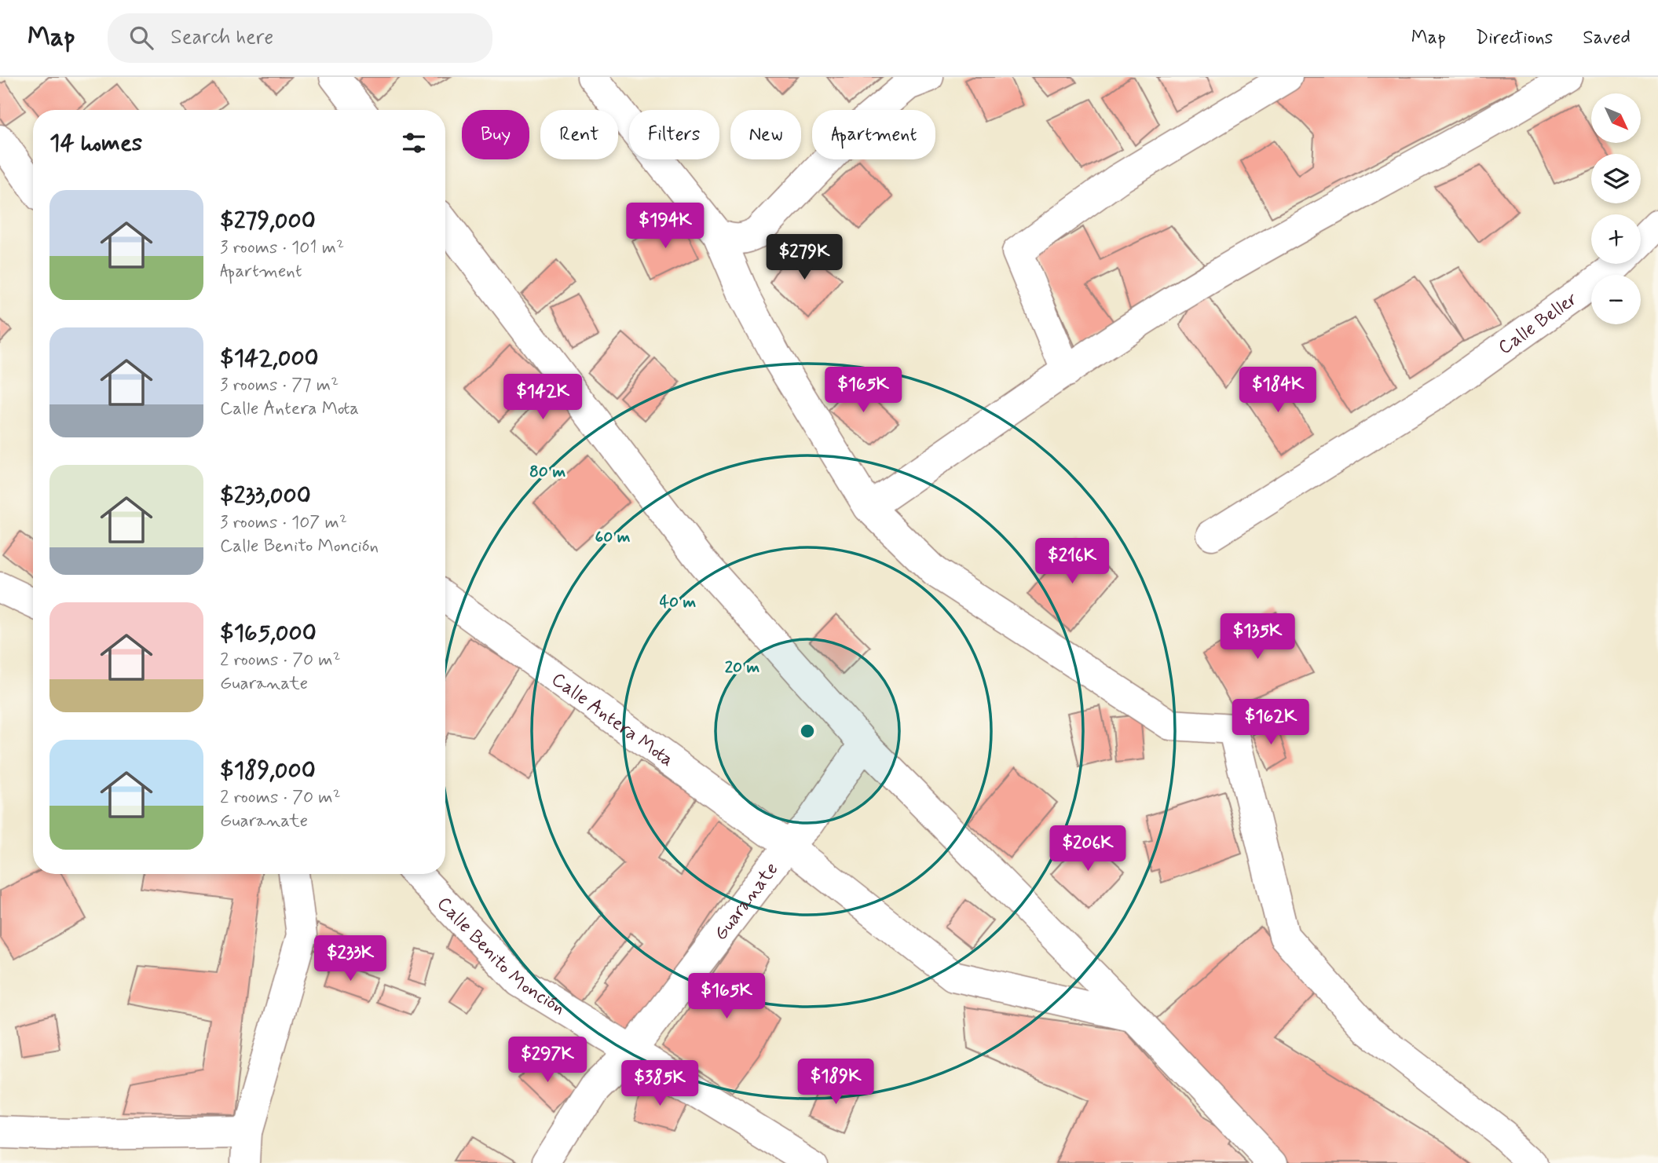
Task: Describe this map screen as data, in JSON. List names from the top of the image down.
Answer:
{
  "streets": {
    "street": [
      "Calle Beller",
      "Calle Antera Mota",
      "Guaranate",
      "Calle Benito Monción"
    ]
  },
  "crossings": [
    ["Calle Antera Mota", "Guaranate"],
    ["Guaranate", "Calle Benito Monción"]
  ],
  "north": "bottom right",
  "page": {
    "header": "Map",
    "search": "Search here",
    "nav": ["Map", "Directions", "Saved"],
    "map_buttons": ["+", "−"],
    "chip": [
      "Buy",
      "Rent",
      "Filters",
      "New",
      "Apartment"
    ],
    "heading": "14 homes",
    "list": [
      {
        "name": "$279,000",
        "note": "3 rooms · 101 m² · Apartment"
      },
      {
        "name": "$142,000",
        "note": "3 rooms · 77 m² · Calle Antera Mota"
      },
      {
        "name": "$233,000",
        "note": "3 rooms · 107 m² · Calle Benito Monción"
      },
      {
        "name": "$165,000",
        "note": "2 rooms · 70 m² · Guaranate"
      },
      {
        "name": "$189,000",
        "note": "2 rooms · 70 m² · Guaranate"
      }
    ],
    "price": [
      "$194K",
      "$279K",
      "$165K",
      "$184K",
      "$142K",
      "$216K",
      "$135K",
      "$162K",
      "$206K",
      "$233K",
      "$165K",
      "$297K",
      "$189K",
      "$385K"
    ]
  },
  "rings": [
    "80 m",
    "60 m",
    "40 m",
    "20 m"
  ]
}
